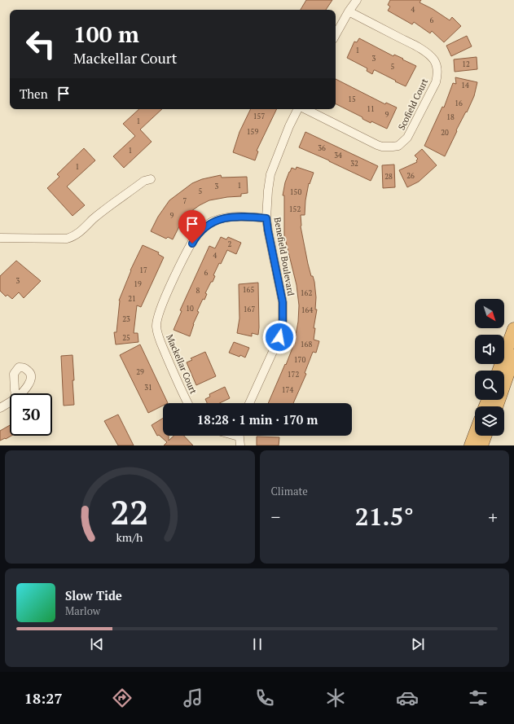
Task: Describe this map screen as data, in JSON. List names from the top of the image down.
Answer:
{
  "streets": {
    "street": ["Scofield Court", "Benefield Boulevard", "Mackellar Court"]
  },
  "crossings": [
    ["Benefield Boulevard", "Mackellar Court"]
  ],
  "house_numbers": [
    "4",
    "6",
    "1",
    "3",
    "12",
    "5",
    "14",
    "15",
    "16",
    "11",
    "9",
    "157",
    "18",
    "1",
    "159",
    "20",
    "36",
    "1",
    "34",
    "32",
    "1",
    "26",
    "28",
    "1",
    "3",
    "5",
    "150",
    "7",
    "152",
    "9",
    "2",
    "4",
    "17",
    "6",
    "3",
    "19",
    "165",
    "8",
    "162",
    "21",
    "10",
    "167",
    "164",
    "23",
    "25",
    "168",
    "170",
    "29",
    "172",
    "31",
    "174"
  ],
  "north": "bottom right",
  "page": {
    "turn": ["100 m", "Mackellar Court"],
    "then": "Then",
    "limit": "30",
    "trip": "18:28 · 1 min · 170 m",
    "tile": "Climate",
    "heat": ["−", "21.5°", "+"],
    "song": ["Slow Tide", "Marlow"],
    "tabs": "18:27",
    "gauge": ["22", "km/h"]
  }
}
